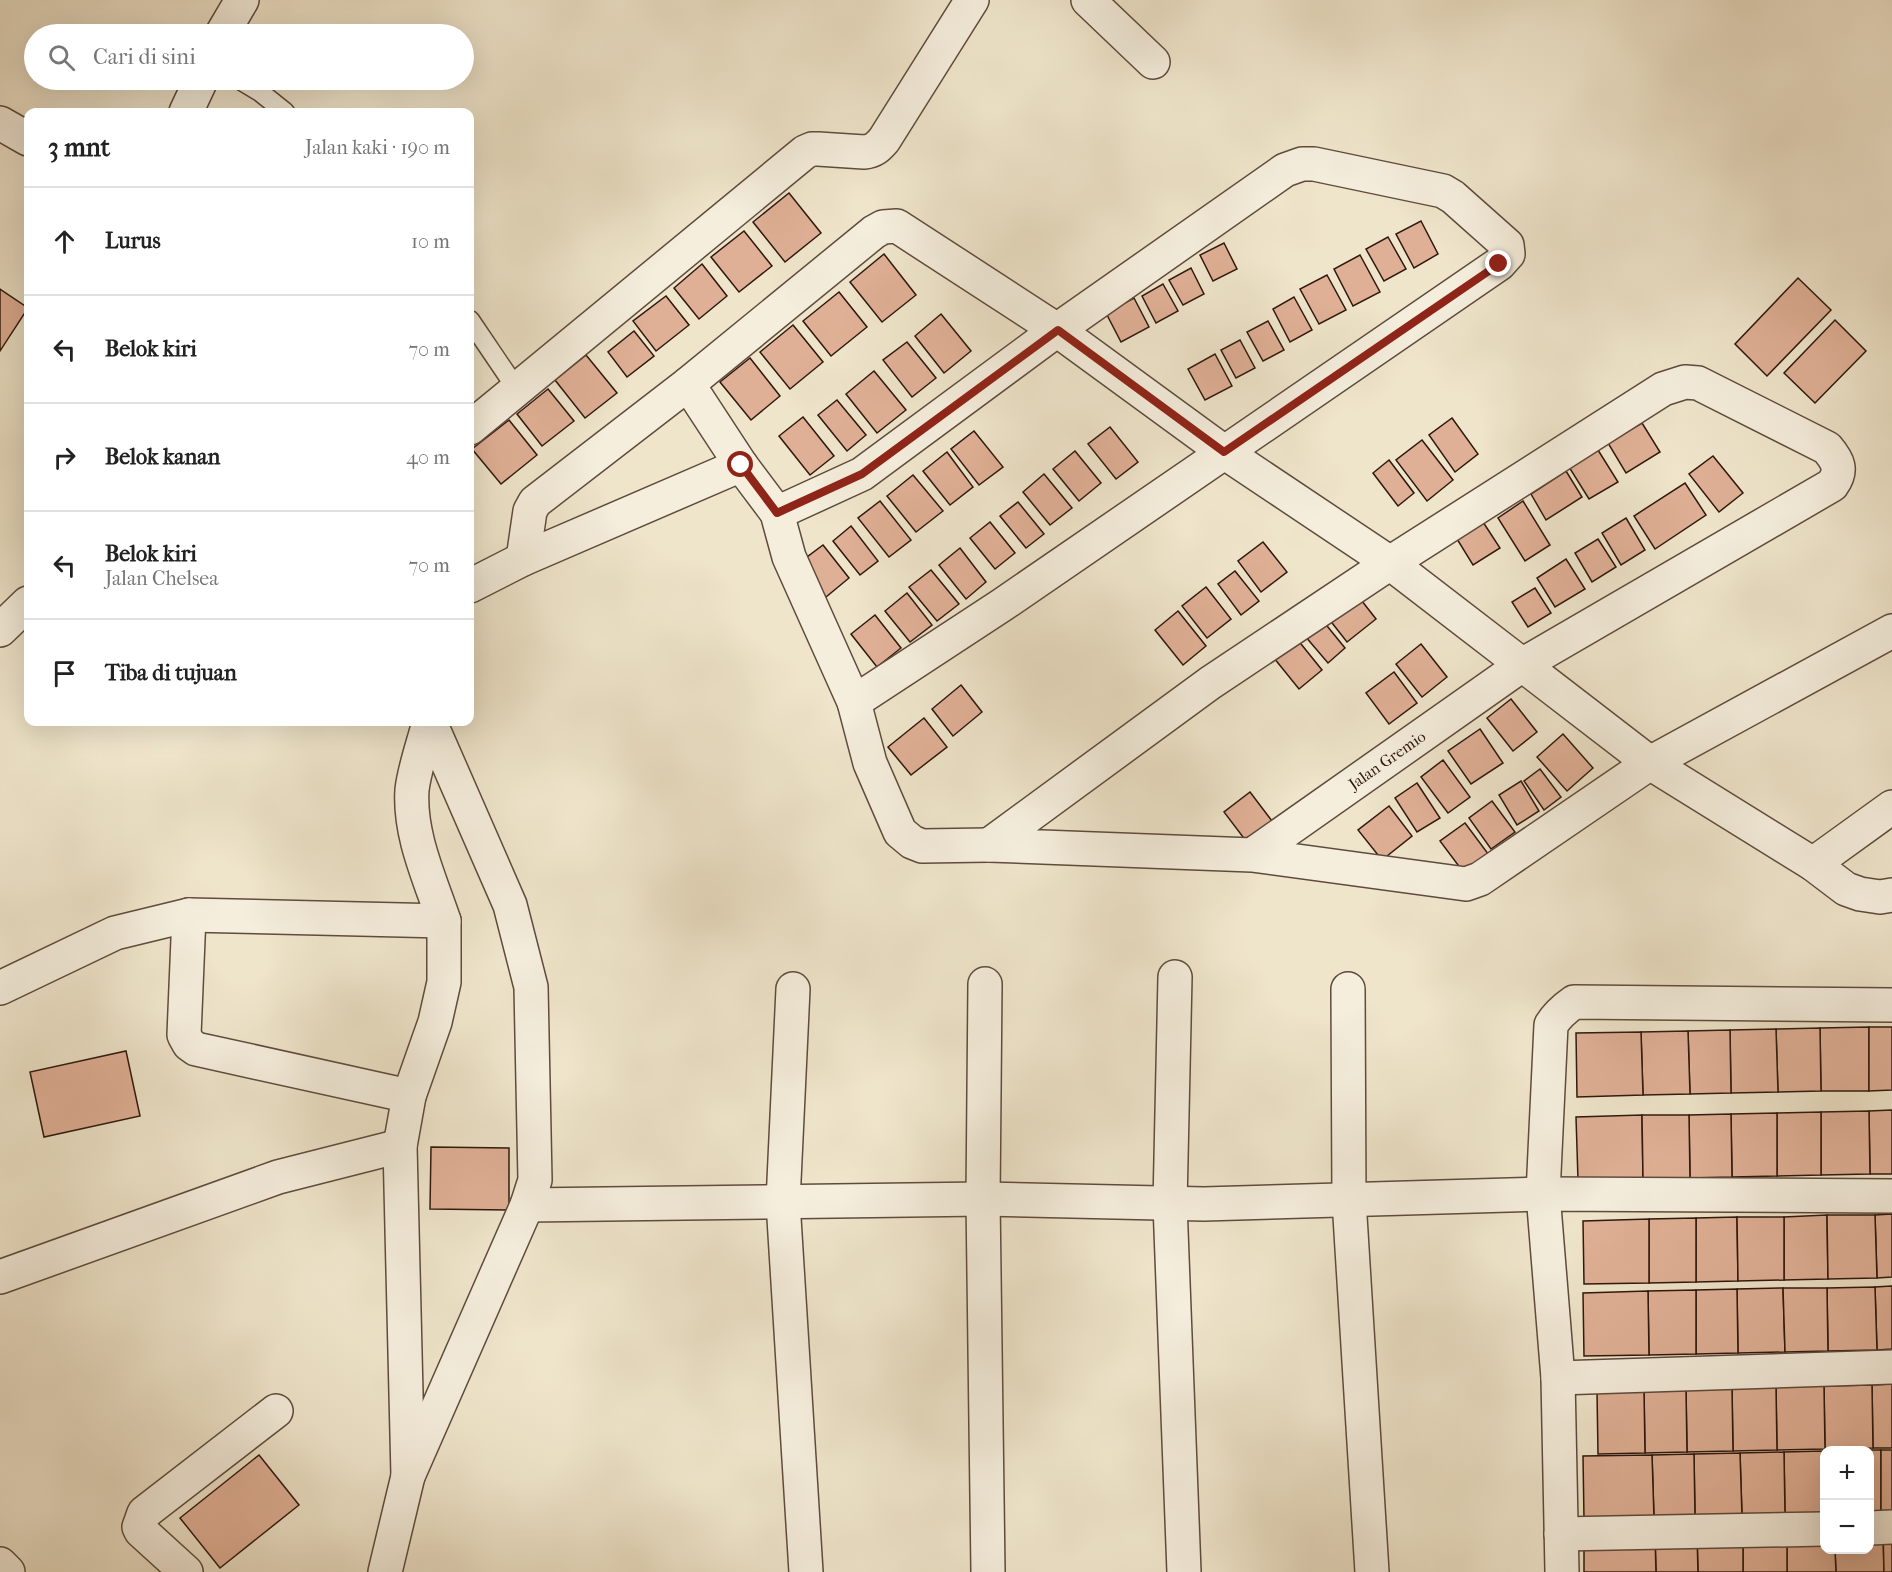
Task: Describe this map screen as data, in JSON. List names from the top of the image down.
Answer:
{
  "streets": {
    "street": ["Jalan Gremio"]
  },
  "page": {
    "search": "Cari di sini",
    "heading": ["3 mnt", "Jalan kaki · 190 m"],
    "list": [
      ["Lurus", "10 m"],
      ["Belok kiri", "70 m"],
      ["Belok kanan", "40 m"],
      ["Belok kiri", "Jalan Chelsea", "70 m"],
      "Tiba di tujuan"
    ],
    "map_buttons": ["+", "−"]
  }
}
